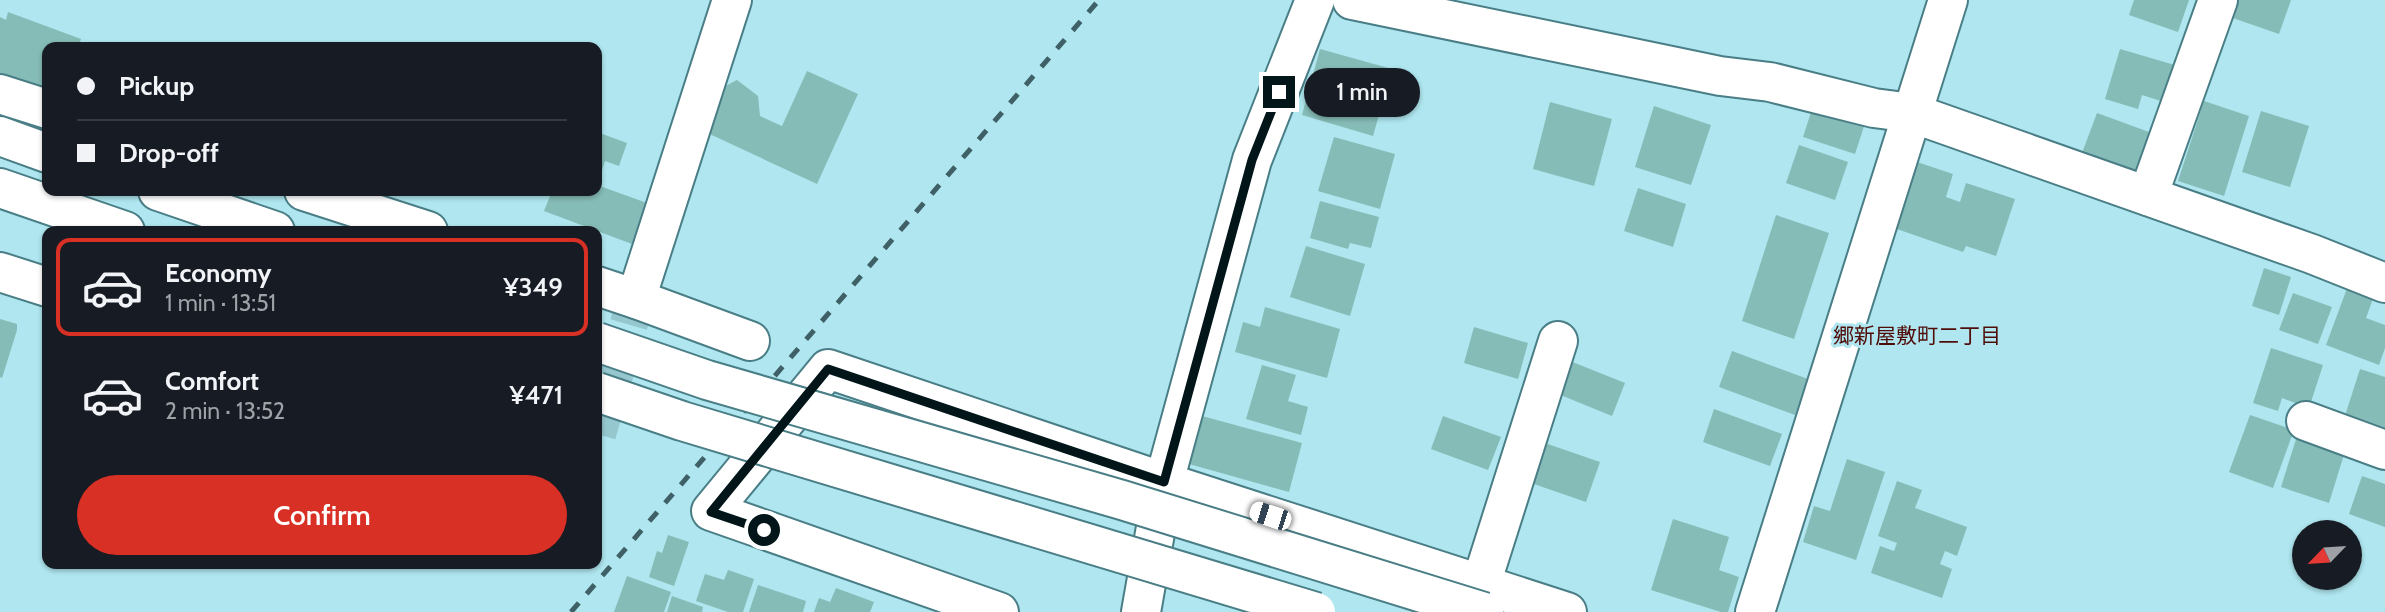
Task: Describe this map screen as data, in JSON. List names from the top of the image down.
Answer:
{
  "districts": ["郷新屋敷町二丁目"],
  "north": "bottom left",
  "page": {
    "banner": ["Pickup", "Drop-off"],
    "bubble": "1 min",
    "list": [
      {
        "name": "Economy",
        "note": "1 min · 13:51",
        "value": "¥349"
      },
      {
        "name": "Comfort",
        "note": "2 min · 13:52",
        "value": "¥471"
      }
    ],
    "buttons": "Confirm"
  }
}
